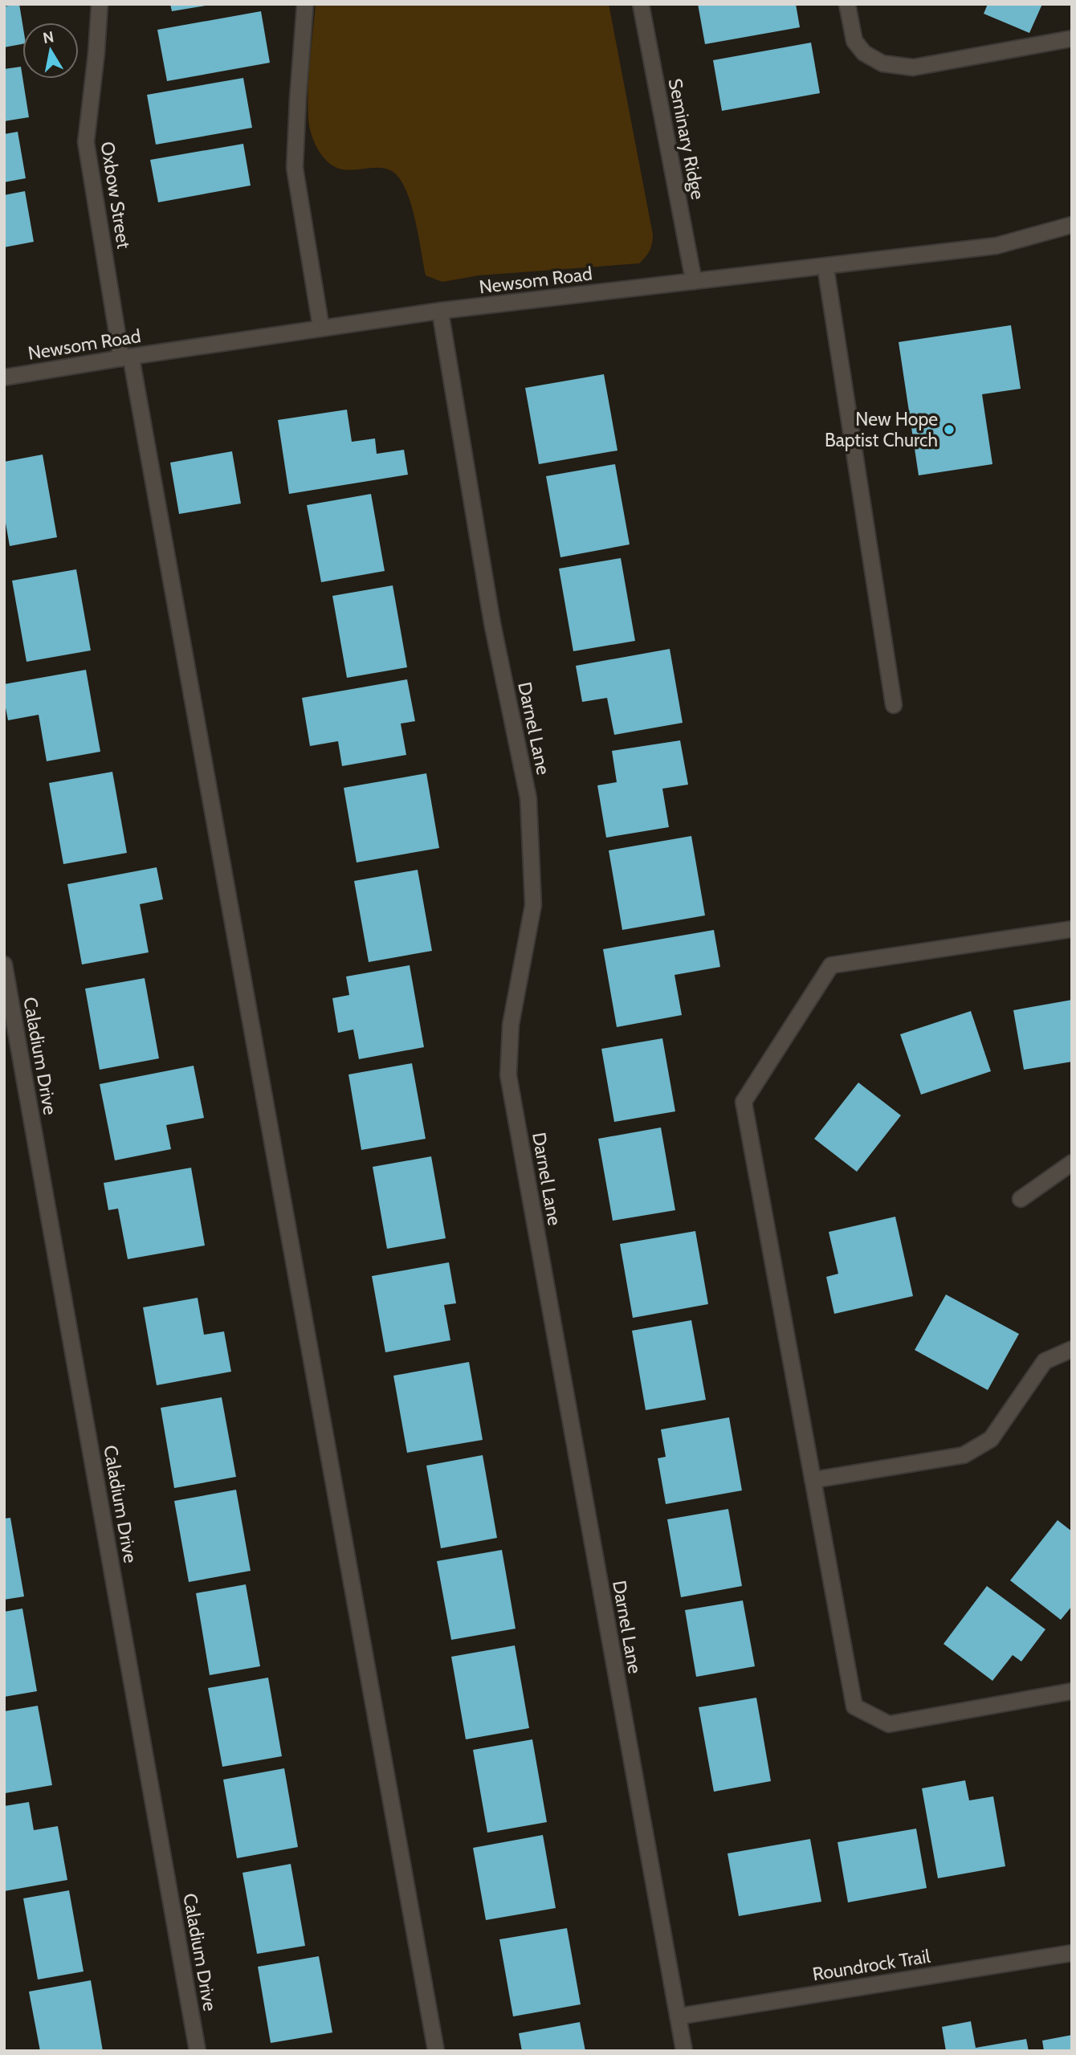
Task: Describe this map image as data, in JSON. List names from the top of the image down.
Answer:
{
  "streets": {
    "street": [
      "Seminary Ridge",
      "Oxbow Street",
      "Newsom Road",
      "Darnel Lane",
      "Caladium Drive",
      "Roundrock Trail"
    ]
  },
  "crossings": [
    ["Seminary Ridge", "Newsom Road"],
    ["Oxbow Street", "Newsom Road"],
    ["Newsom Road", "Darnel Lane"],
    ["Darnel Lane", "Roundrock Trail"]
  ],
  "places": ["New Hope Baptist Church"],
  "north": "top"
}
